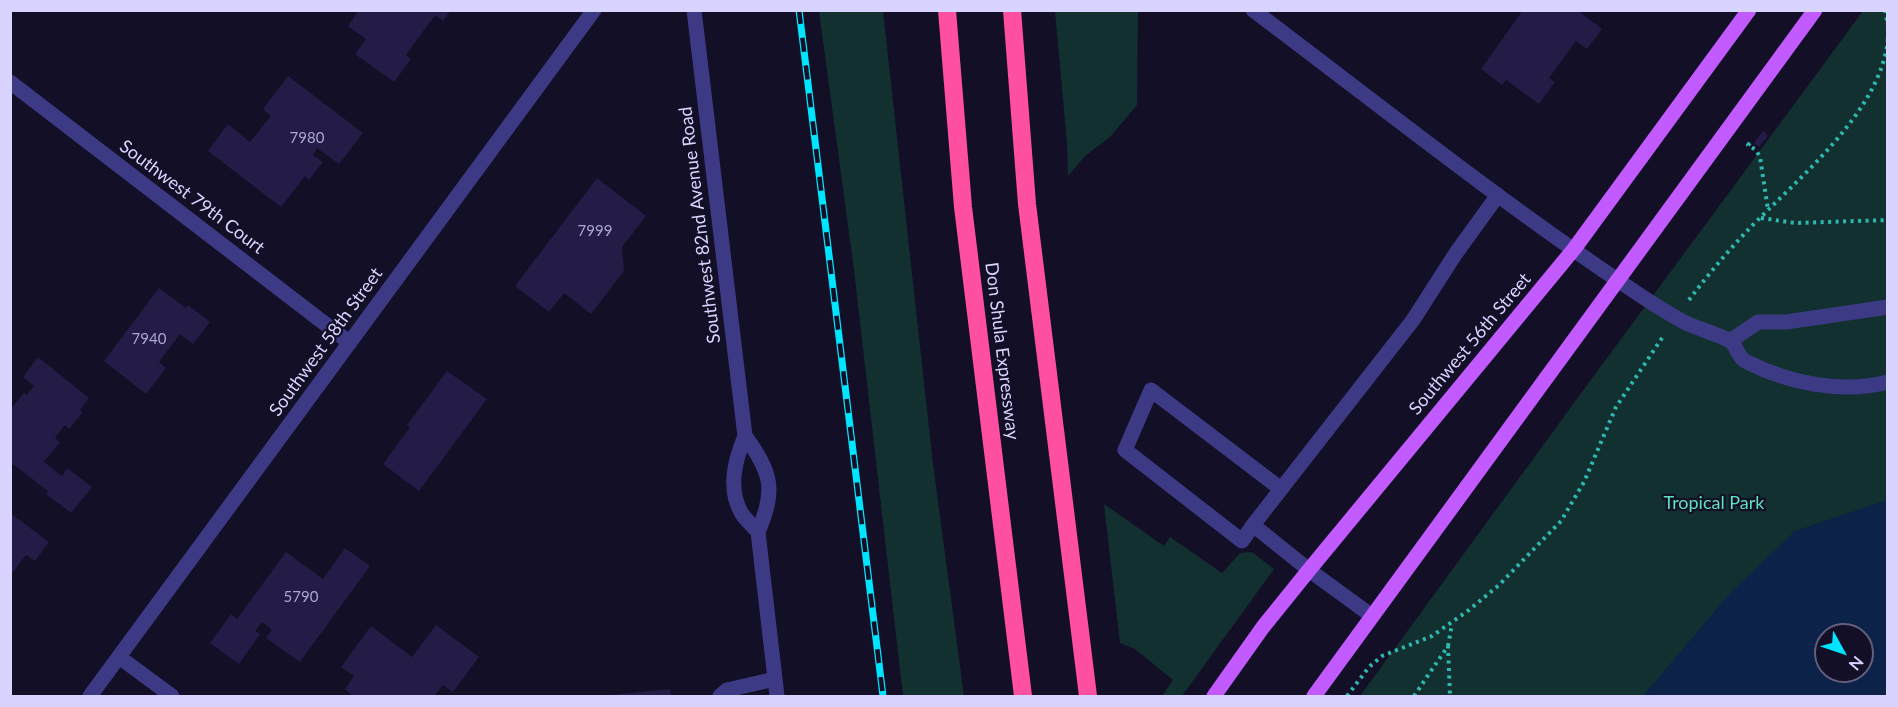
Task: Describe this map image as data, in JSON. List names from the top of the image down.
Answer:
{
  "streets": {
    "highway": ["Don Shula Expressway"],
    "main road": ["Southwest 56th Street"],
    "street": ["Southwest 79th Court", "Southwest 82nd Avenue Road", "Southwest 58th Street"]
  },
  "crossings": [
    ["Southwest 79th Court", "Southwest 58th Street"]
  ],
  "parks": ["Tropical Park"],
  "house_numbers": [
    "7980",
    "7999",
    "7940",
    "5790"
  ],
  "north": "bottom right"
}
